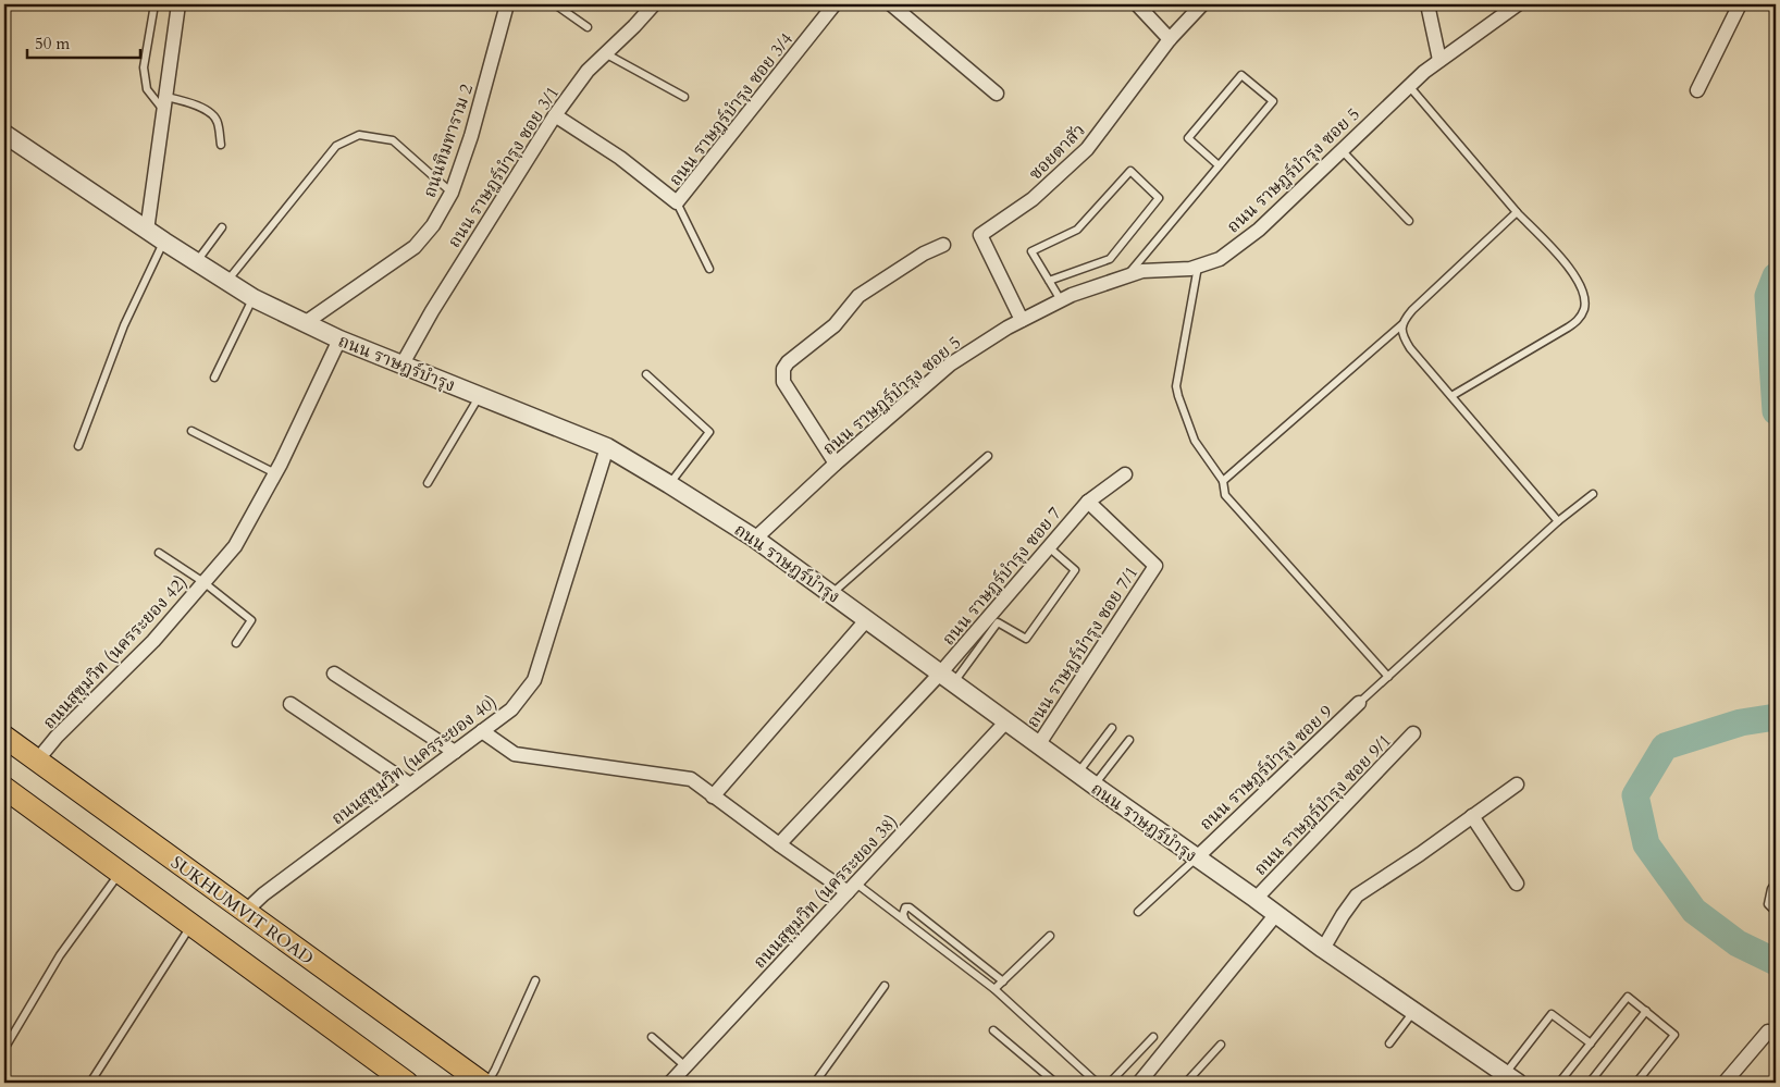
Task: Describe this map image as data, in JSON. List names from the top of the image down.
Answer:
{
  "streets": {
    "main road": ["SUKHUMVIT ROAD"],
    "street": [
      "ถนน ราษฎร์บำรุง ซอย 3/4",
      "ถนนทิมทาราม 2",
      "ซอยตาสัว",
      "ถนน ราษฎร์บำรุง ซอย 3/1",
      "ถนน ราษฎร์บำรุง ซอย 5",
      "ถนน ราษฎร์บำรุง",
      "ถนน ราษฎร์บำรุง ซอย 7",
      "ถนน ราษฎร์บำรุง ซอย 7/1",
      "ถนนสุขุมวิท (นครระยอง 42)",
      "ถนนสุขุมวิท (นครระยอง 40)",
      "ถนน ราษฎร์บำรุง ซอย 9",
      "ถนน ราษฎร์บำรุง ซอย 9/1",
      "ถนนสุขุมวิท (นครระยอง 38)"
    ]
  },
  "crossings": [
    ["ถนน ราษฎร์บำรุง ซอย 3/4", "ถนน ราษฎร์บำรุง ซอย 3/1"],
    ["ถนนทิมทาราม 2", "ถนน ราษฎร์บำรุง"],
    ["ซอยตาสัว", "ถนน ราษฎร์บำรุง ซอย 5"],
    ["ถนน ราษฎร์บำรุง ซอย 3/1", "ถนน ราษฎร์บำรุง"],
    ["ถนน ราษฎร์บำรุง ซอย 5", "ถนน ราษฎร์บำรุง"],
    ["ถนน ราษฎร์บำรุง", "ถนน ราษฎร์บำรุง ซอย 7"],
    ["ถนน ราษฎร์บำรุง", "ถนน ราษฎร์บำรุง ซอย 7/1"],
    ["ถนน ราษฎร์บำรุง", "ถนนสุขุมวิท (นครระยอง 42)"],
    ["ถนน ราษฎร์บำรุง", "ถนนสุขุมวิท (นครระยอง 40)"],
    ["ถนน ราษฎร์บำรุง", "ถนน ราษฎร์บำรุง ซอย 9"],
    ["ถนน ราษฎร์บำรุง", "ถนน ราษฎร์บำรุง ซอย 9/1"],
    ["ถนน ราษฎร์บำรุง", "ถนนสุขุมวิท (นครระยอง 38)"],
    ["ถนน ราษฎร์บำรุง ซอย 7", "ถนน ราษฎร์บำรุง ซอย 7/1"],
    ["ถนนสุขุมวิท (นครระยอง 42)", "SUKHUMVIT ROAD"],
    ["ถนนสุขุมวิท (นครระยอง 40)", "SUKHUMVIT ROAD"]
  ],
  "scale_bar": "50 m"
}
